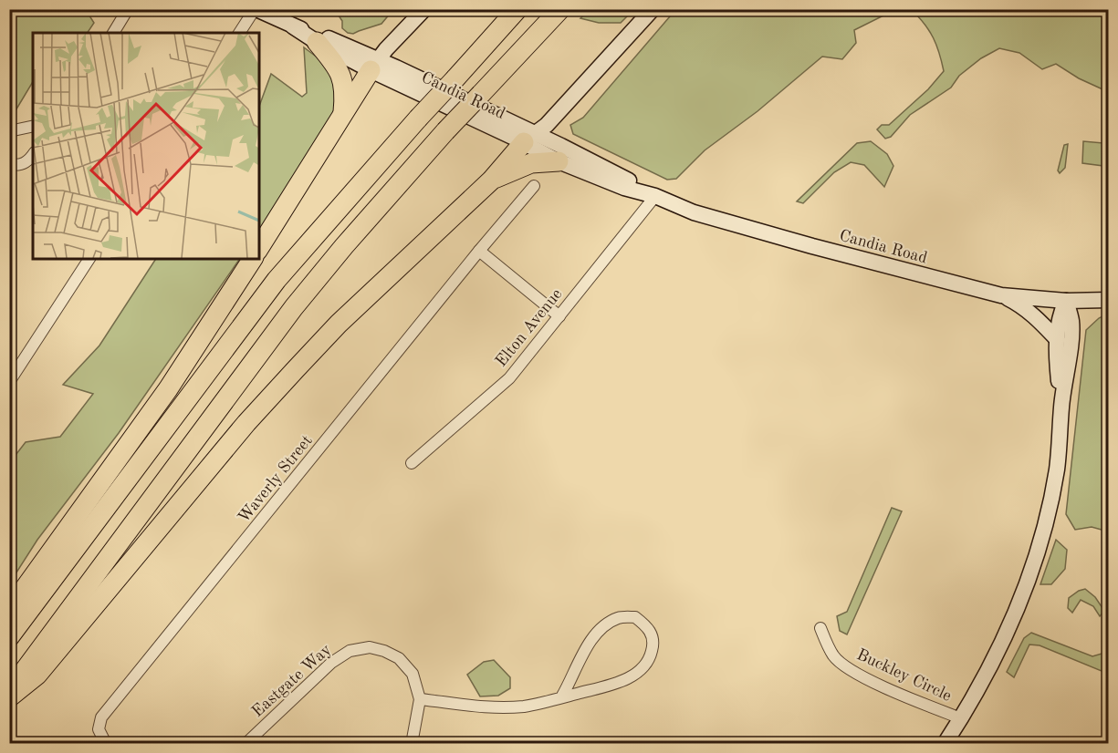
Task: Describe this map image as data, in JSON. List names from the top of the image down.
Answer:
{
  "streets": {
    "main road": ["Candia Road"],
    "street": [
      "Elton Avenue",
      "Waverly Street",
      "Buckley Circle",
      "Eastgate Way"
    ]
  },
  "crossings": [
    ["Candia Road", "Elton Avenue"]
  ]
}
